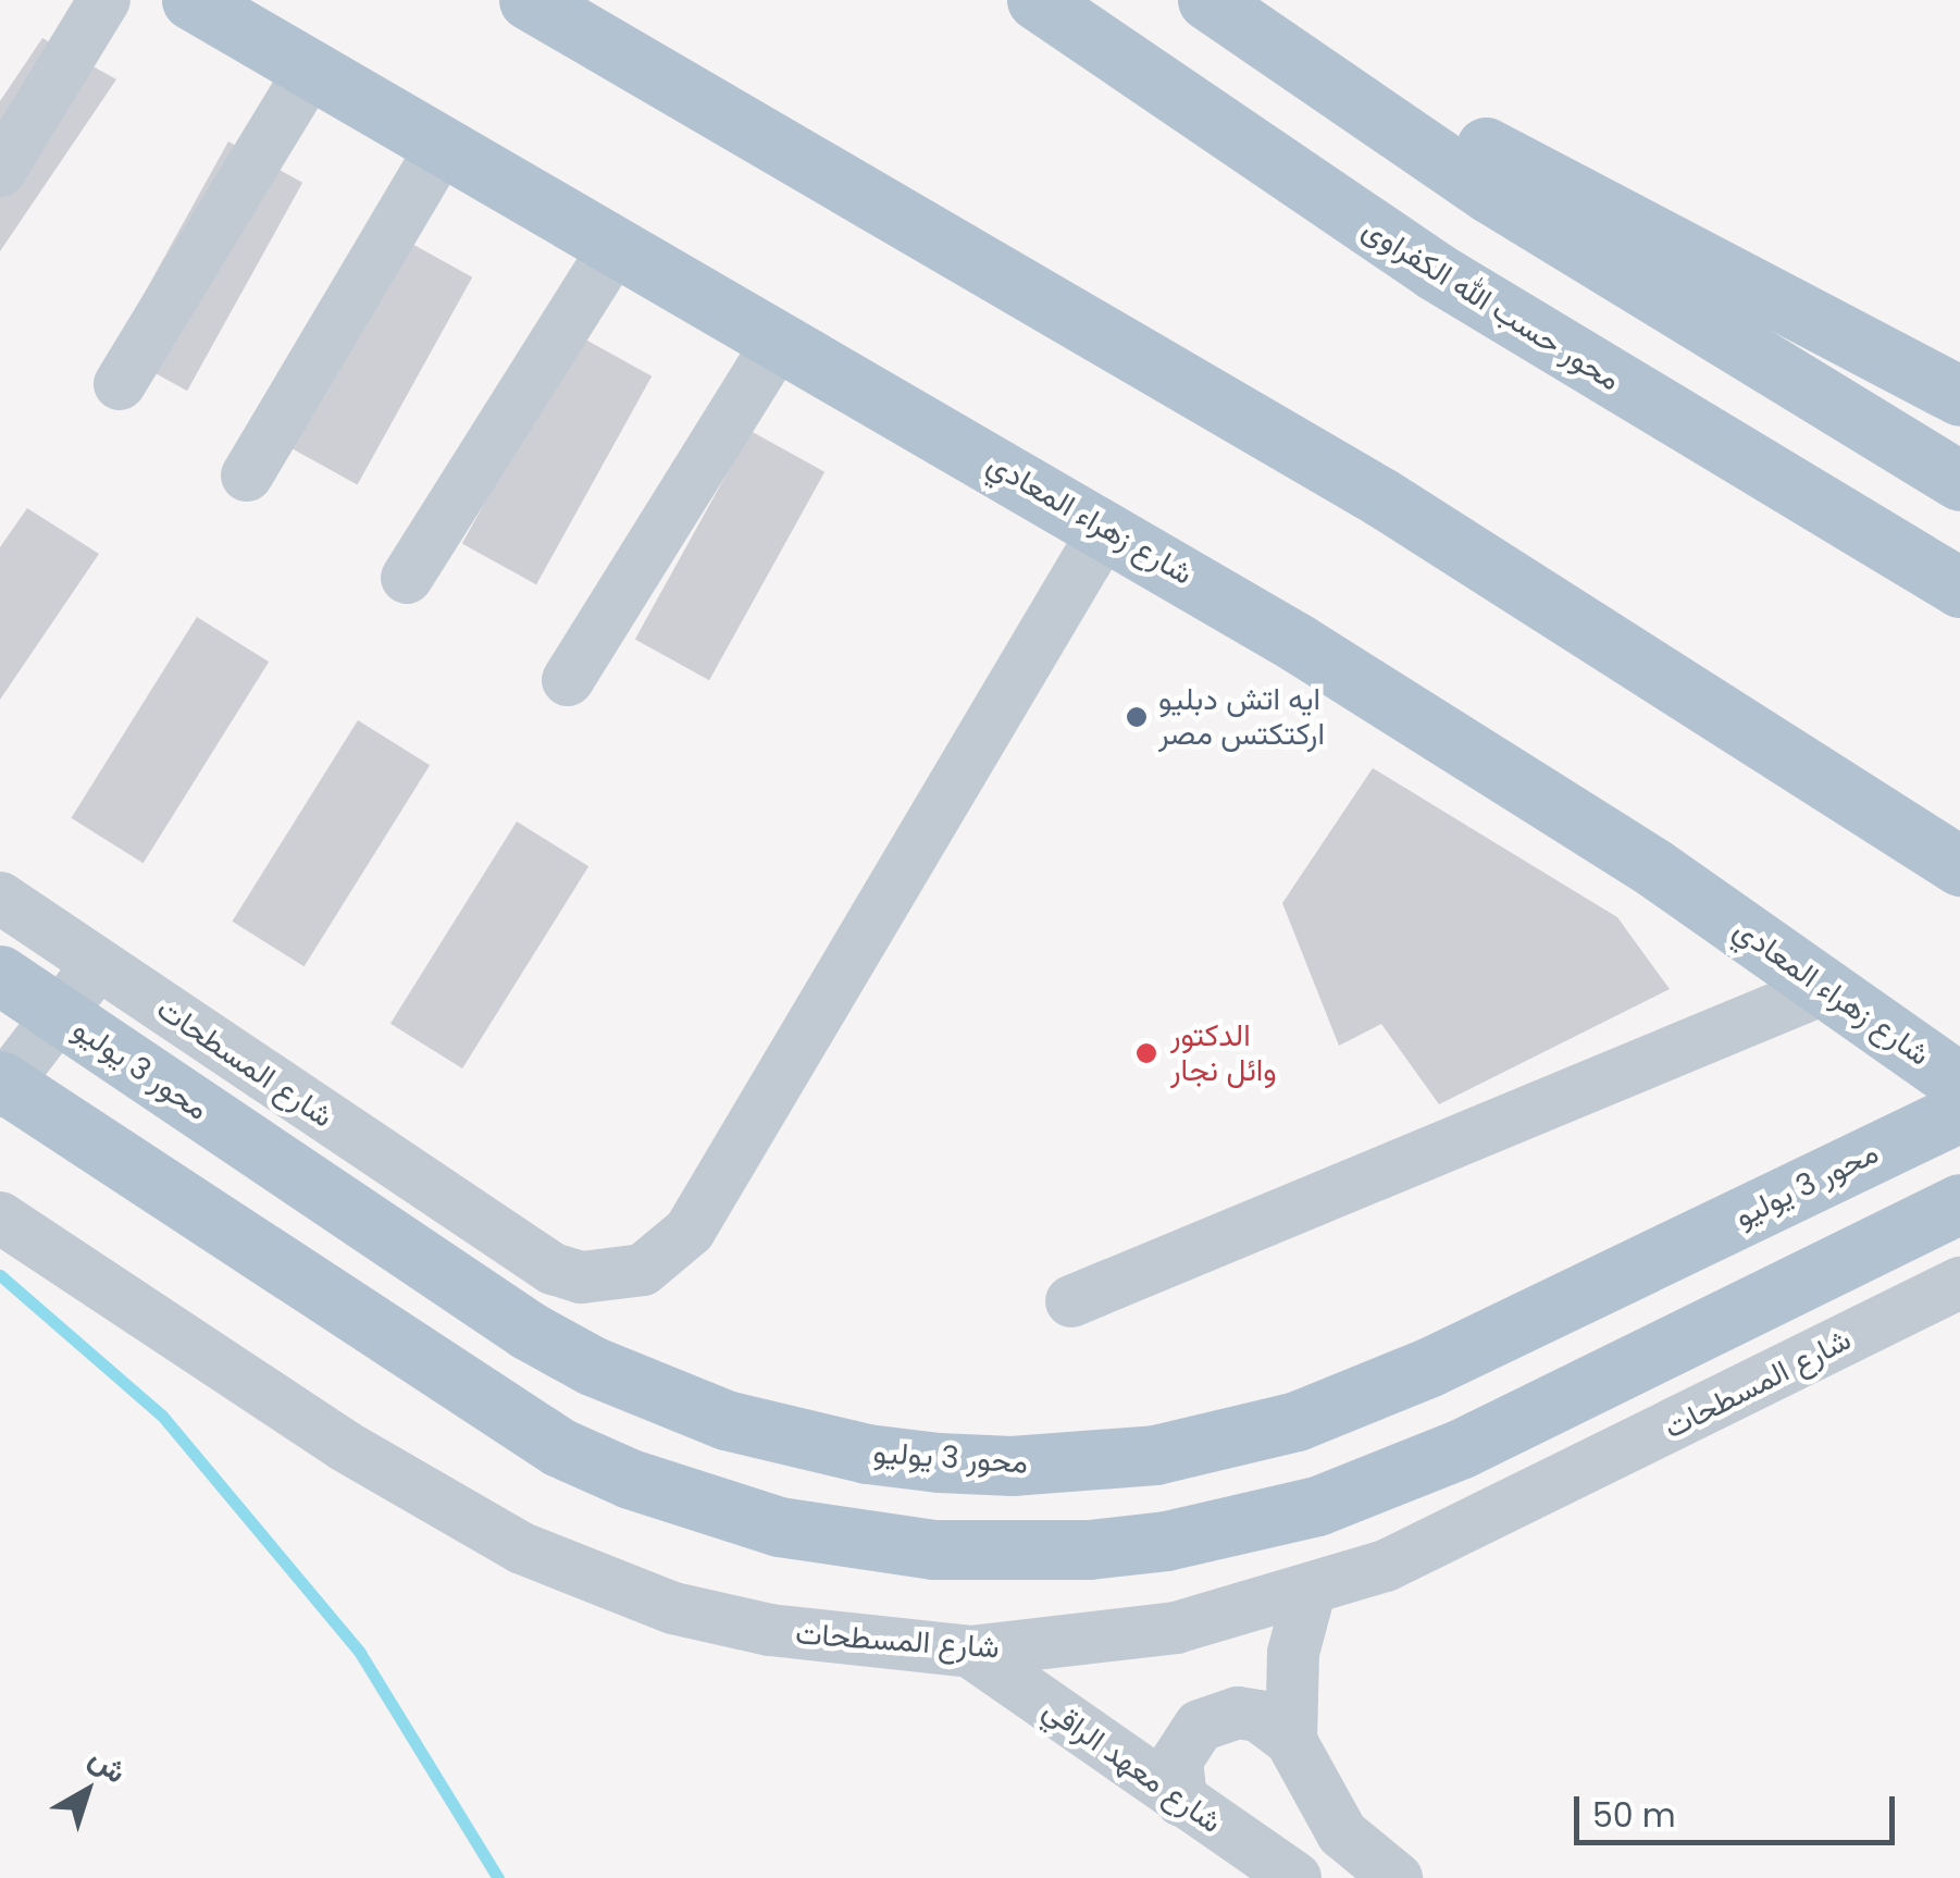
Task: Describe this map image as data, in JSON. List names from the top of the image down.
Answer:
{
  "streets": {
    "main road": ["محور حسب الله الكفراوى", "شارع زهراء المعادي", "محور 3 يوليو"],
    "street": ["شارع المسطحات", "شارع معهد الراقي"]
  },
  "crossings": [
    ["شارع زهراء المعادي", "شارع المسطحات"],
    ["شارع المسطحات", "شارع معهد الراقي"]
  ],
  "places": ["ايه اتش دبليو اركتكتس مصر", "الدكتور وائل نجار"],
  "scale_bar": "50 m",
  "north": "top right"
}
